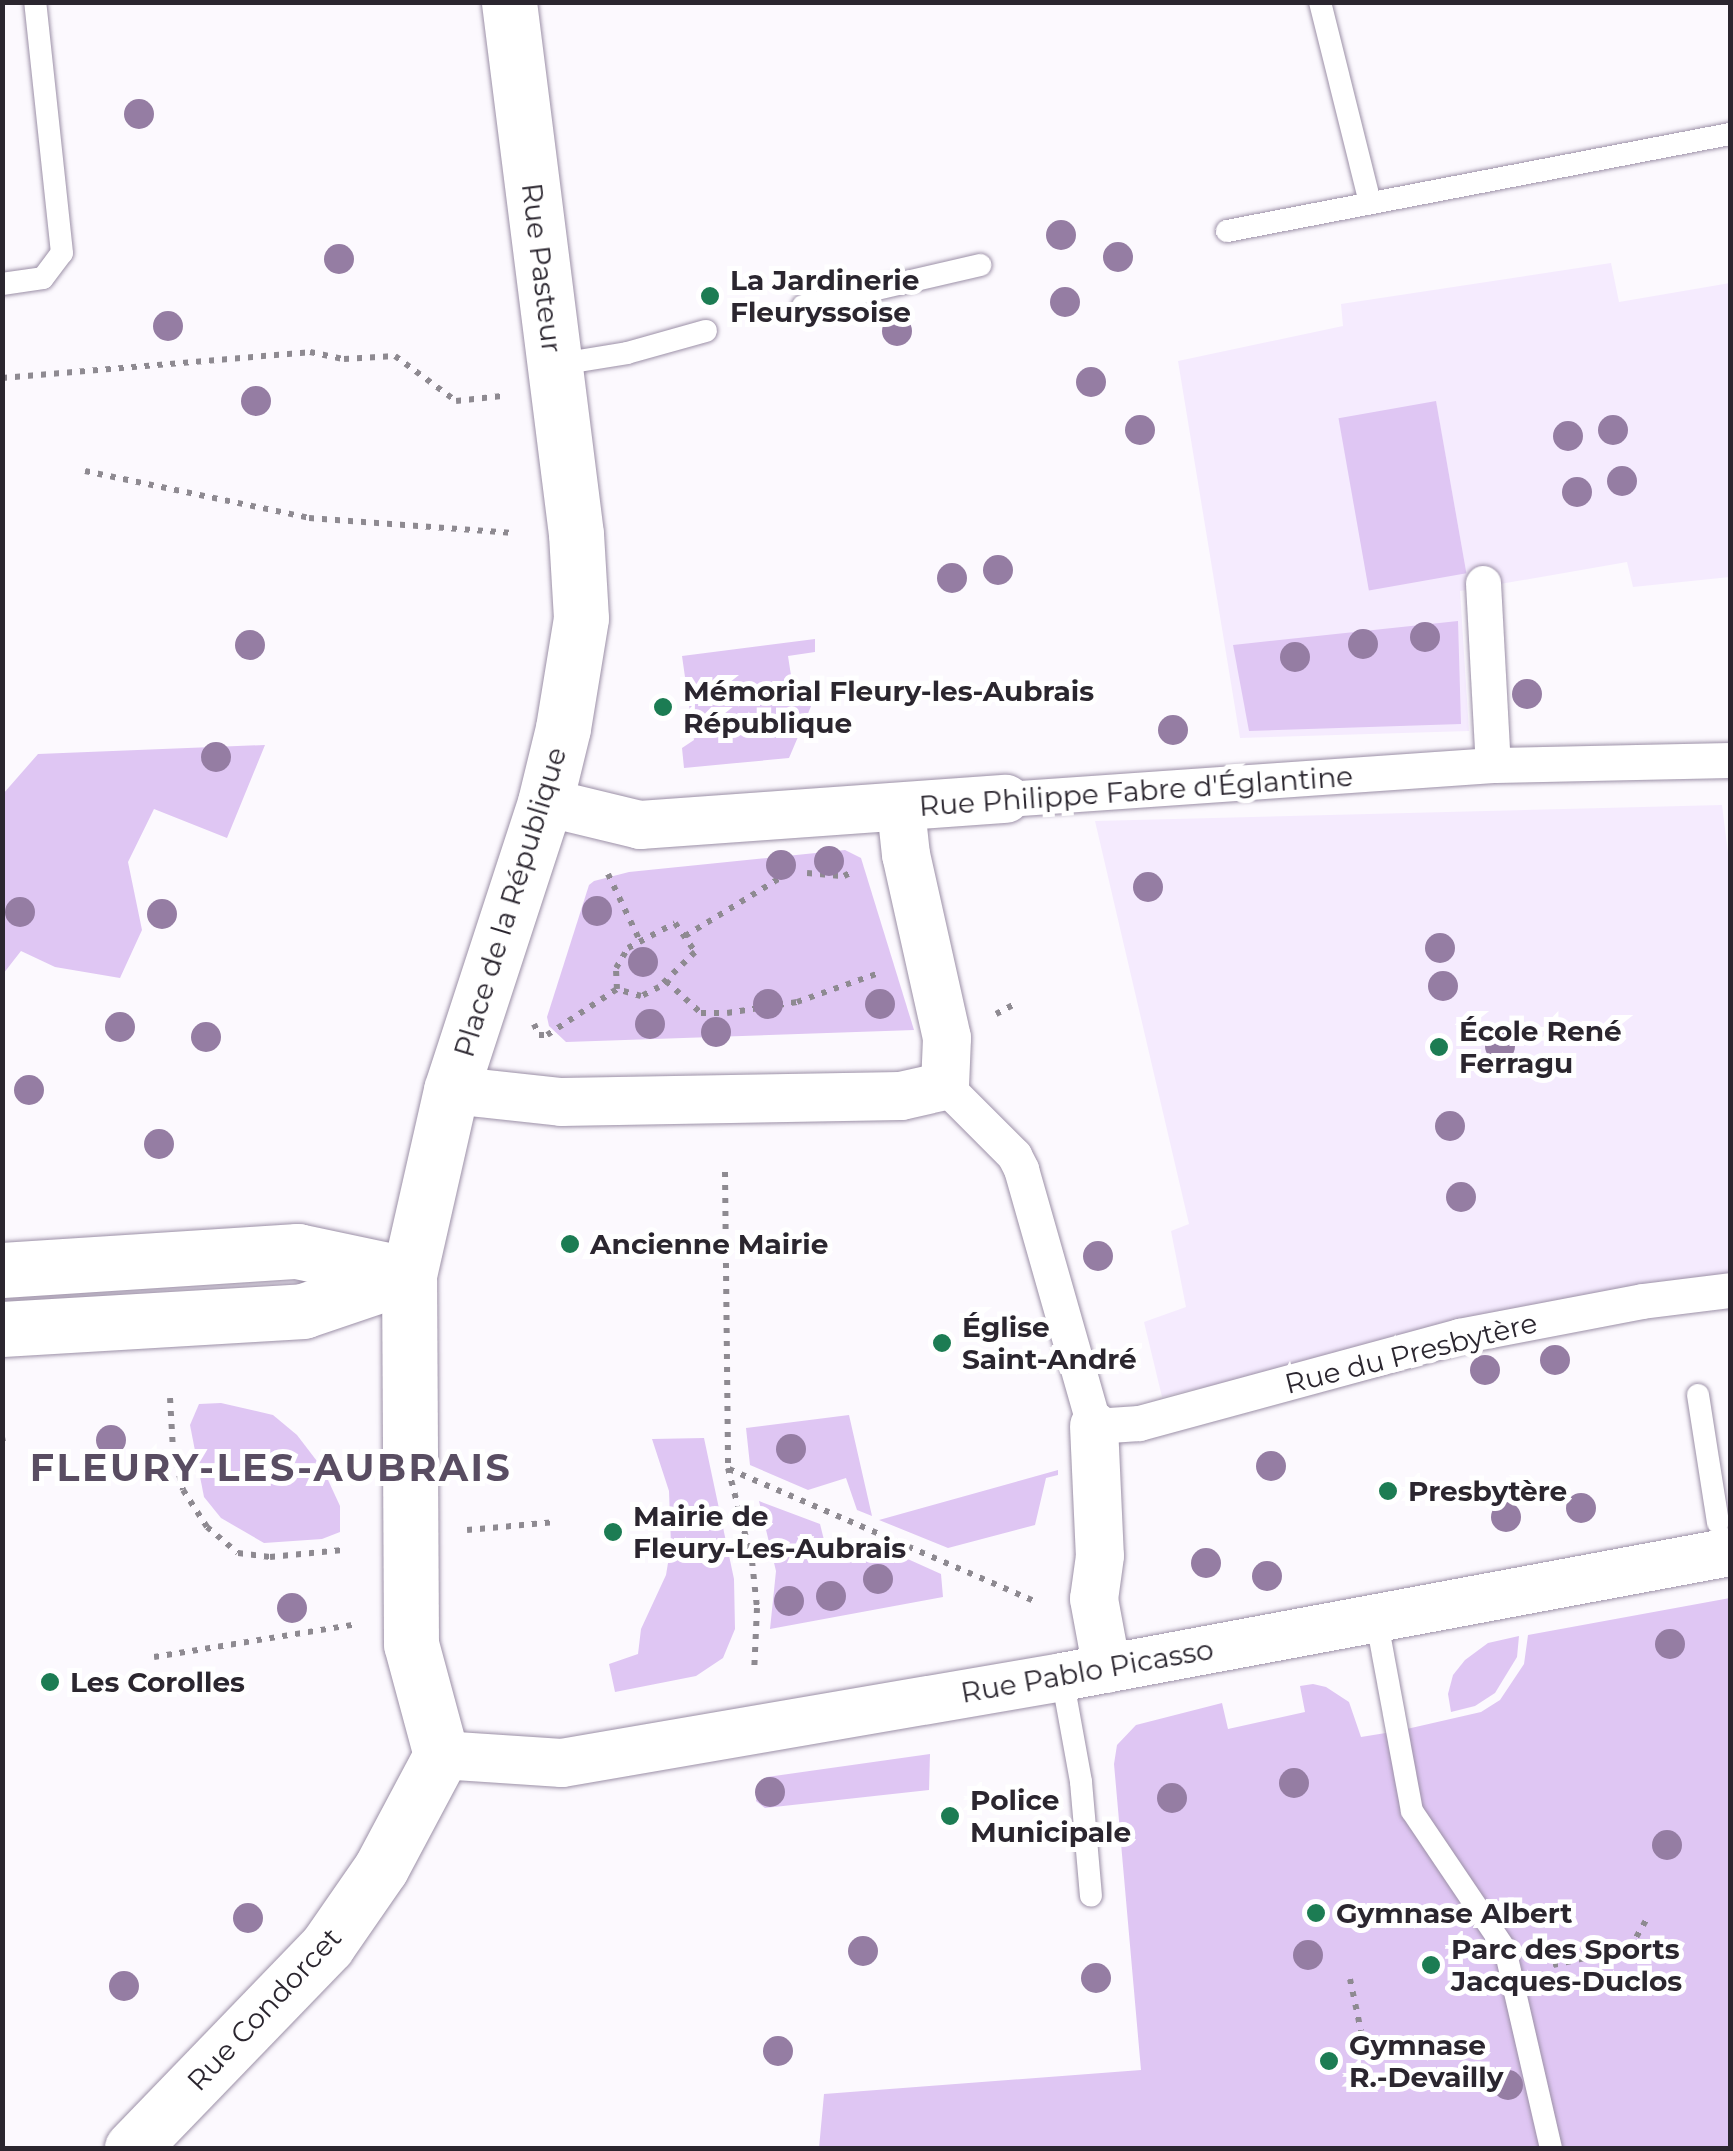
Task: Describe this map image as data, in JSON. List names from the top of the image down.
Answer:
{
  "streets": {
    "street": [
      "Rue Pasteur",
      "Rue Philippe Fabre d'Églantine",
      "Place de la République",
      "Rue du Presbytère",
      "Rue Pablo Picasso",
      "Rue Condorcet"
    ]
  },
  "crossings": [
    ["Rue Pasteur", "Place de la République"],
    ["Rue Philippe Fabre d'Églantine", "Place de la République"],
    ["Place de la République", "Rue Pablo Picasso"],
    ["Place de la République", "Rue Condorcet"],
    ["Rue Pablo Picasso", "Rue Condorcet"]
  ],
  "districts": ["FLEURY-LES-AUBRAIS"],
  "places": [
    "La Jardinerie Fleuryssoise",
    "Mémorial Fleury-les-Aubrais République",
    "École René Ferragu",
    "Ancienne Mairie",
    "Église Saint-André",
    "Presbytère",
    "Mairie de Fleury-Les-Aubrais",
    "Les Corolles",
    "Police Municipale",
    "Gymnase Albert",
    "Parc des Sports Jacques-Duclos",
    "Gymnase R.-Devailly"
  ]
}
